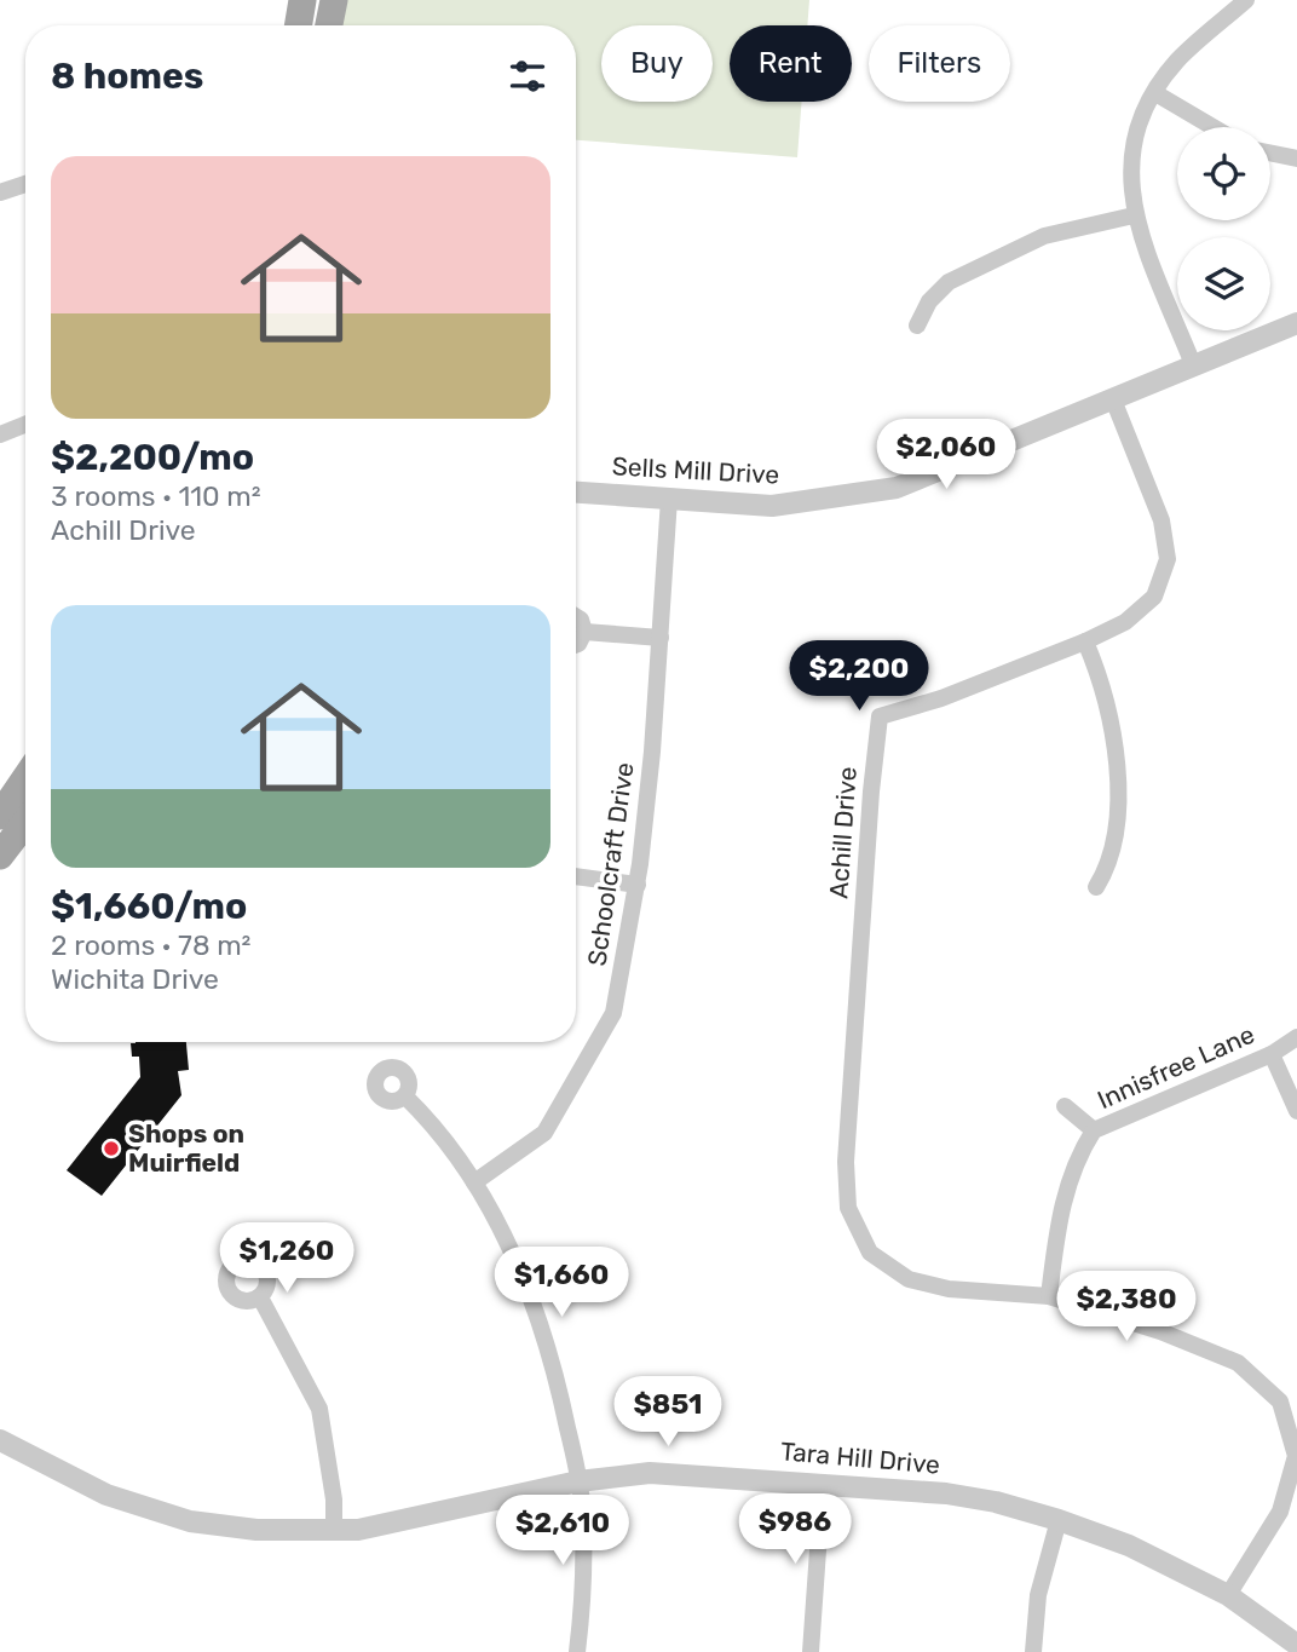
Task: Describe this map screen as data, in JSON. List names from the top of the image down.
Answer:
{
  "streets": {
    "street": [
      "Sells Mill Drive",
      "Achill Drive",
      "Schoolcraft Drive",
      "Innisfree Lane",
      "Tara Hill Drive"
    ]
  },
  "crossings": [
    ["Sells Mill Drive", "Achill Drive"],
    ["Sells Mill Drive", "Schoolcraft Drive"],
    ["Achill Drive", "Innisfree Lane"]
  ],
  "places": ["Shops on Muirfield"],
  "page": {
    "chip": ["Buy", "Rent", "Filters"],
    "heading": "8 homes",
    "list": [
      {
        "name": "$2,200/mo",
        "note": "3 rooms · 110 m² · Achill Drive"
      },
      {
        "name": "$1,660/mo",
        "note": "2 rooms · 78 m² · Wichita Drive"
      }
    ],
    "price": [
      "$2,060",
      "$2,200",
      "$1,260",
      "$1,660",
      "$2,380",
      "$851",
      "$986",
      "$2,610"
    ]
  }
}
